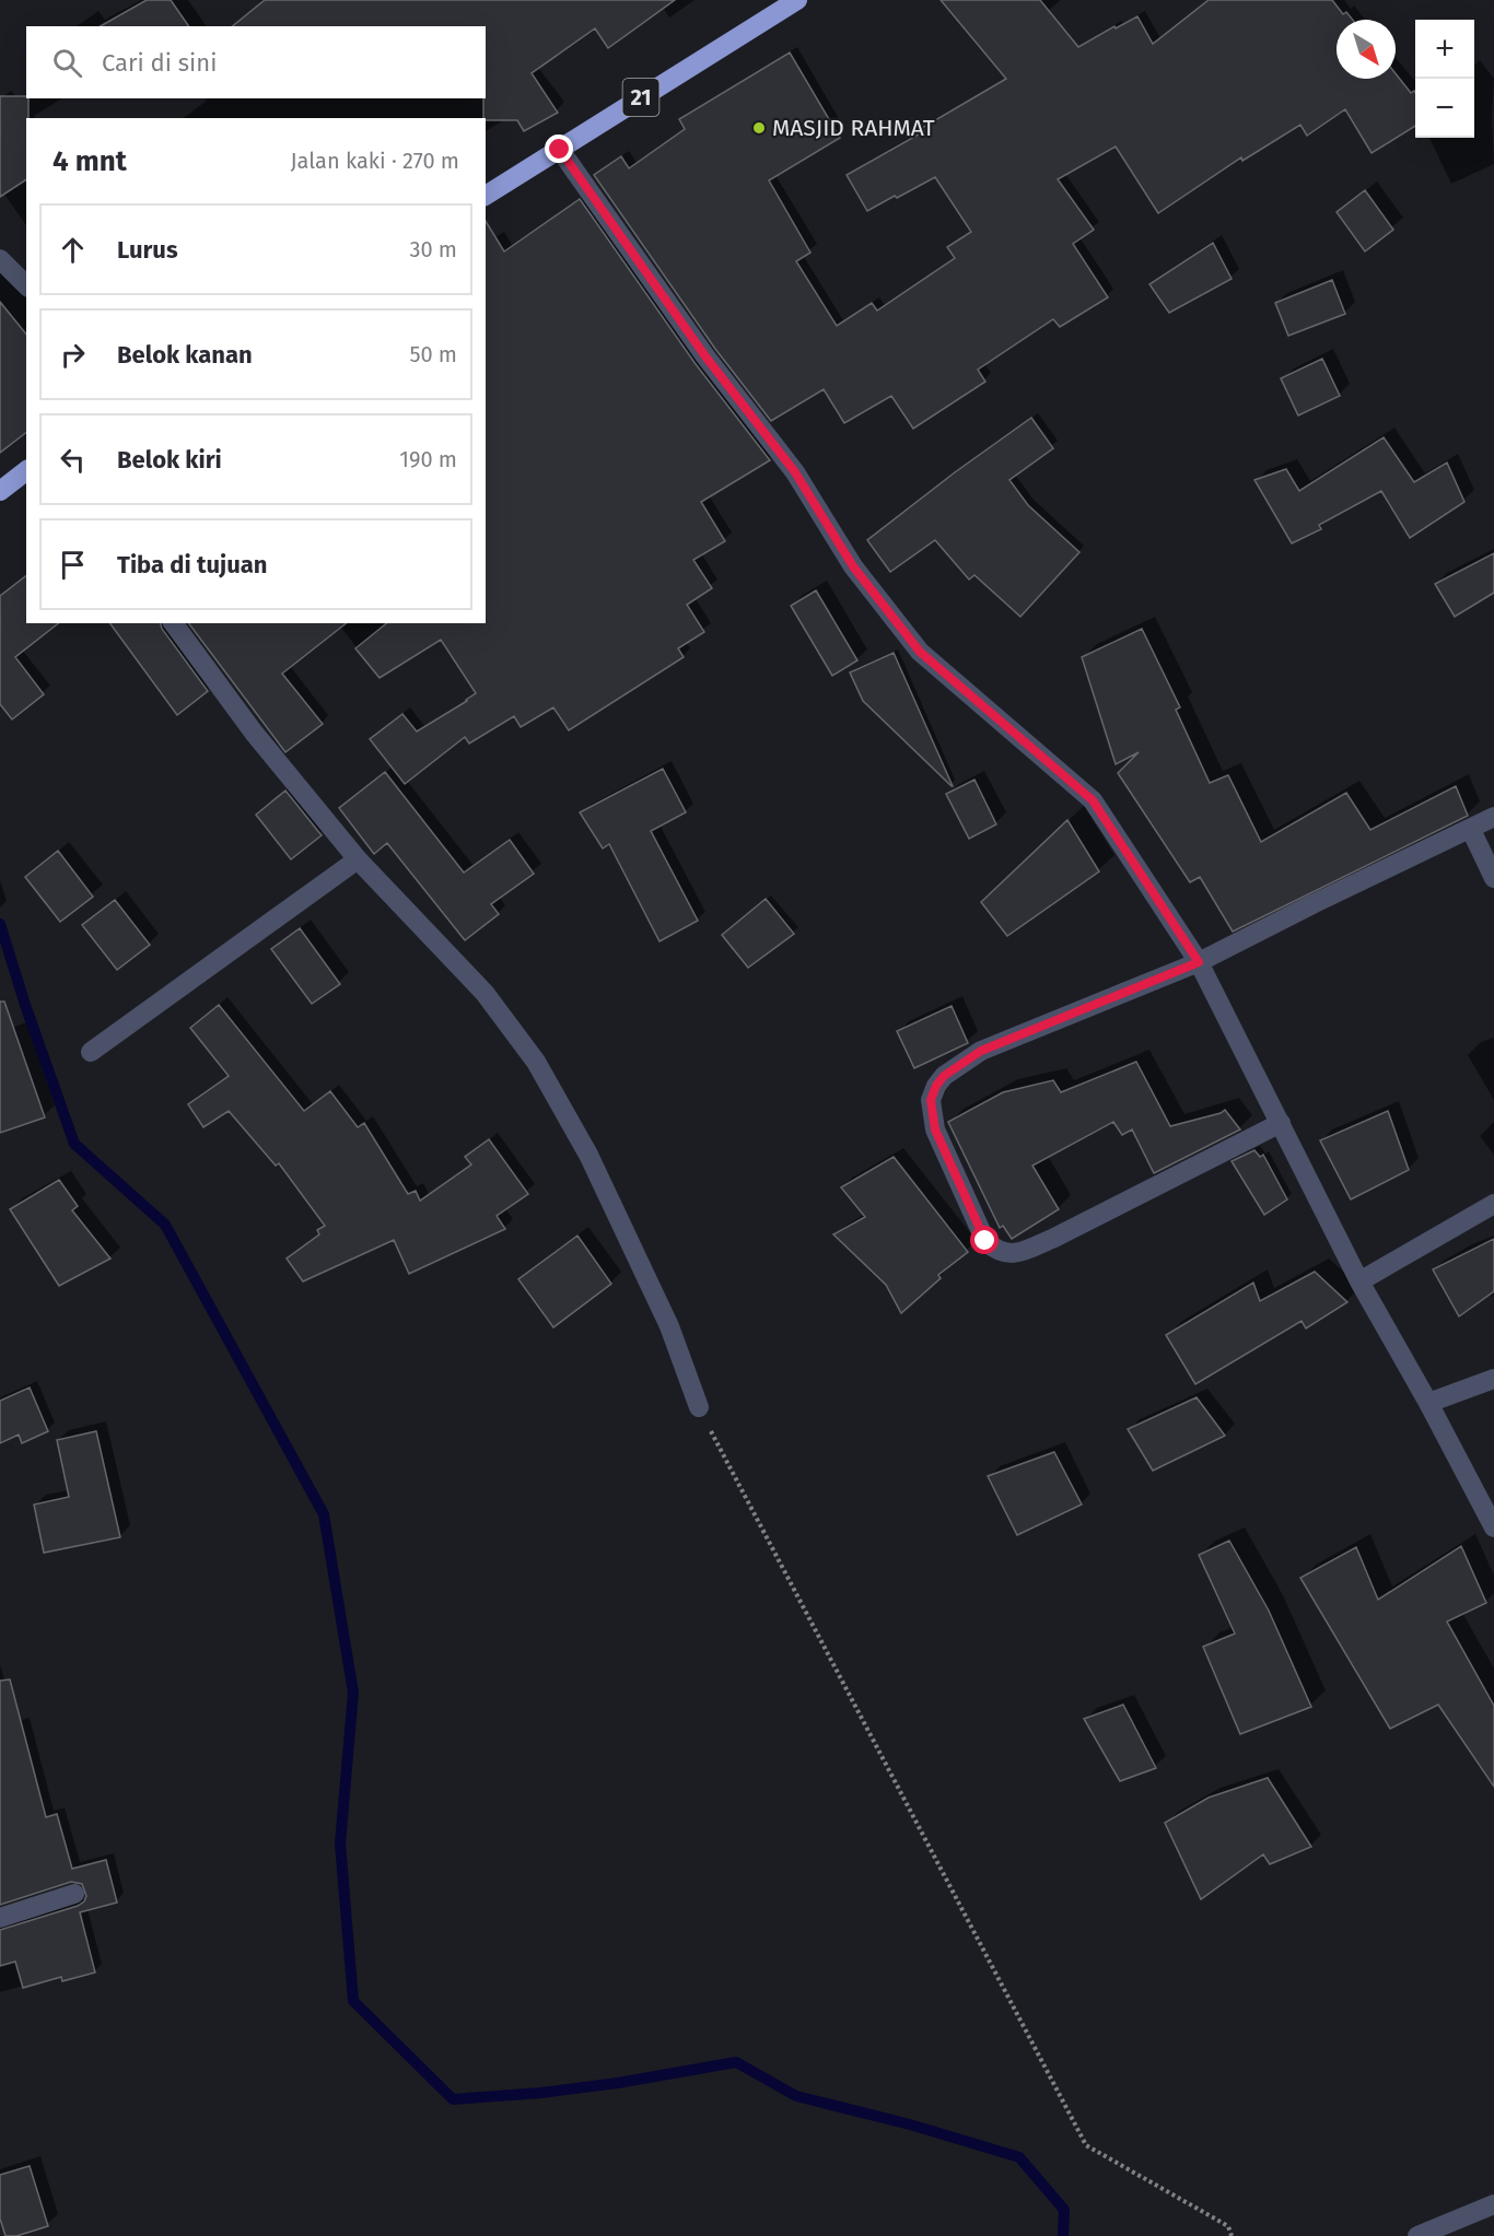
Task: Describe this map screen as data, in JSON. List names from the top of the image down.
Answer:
{
  "streets": {
    "highway": ["21"]
  },
  "places": ["MASJID RAHMAT"],
  "north": "bottom right",
  "page": {
    "map_buttons": ["+", "−"],
    "search": "Cari di sini",
    "heading": ["4 mnt", "Jalan kaki · 270 m"],
    "list": [
      ["Lurus", "30 m"],
      ["Belok kanan", "50 m"],
      ["Belok kiri", "190 m"],
      "Tiba di tujuan"
    ]
  }
}
